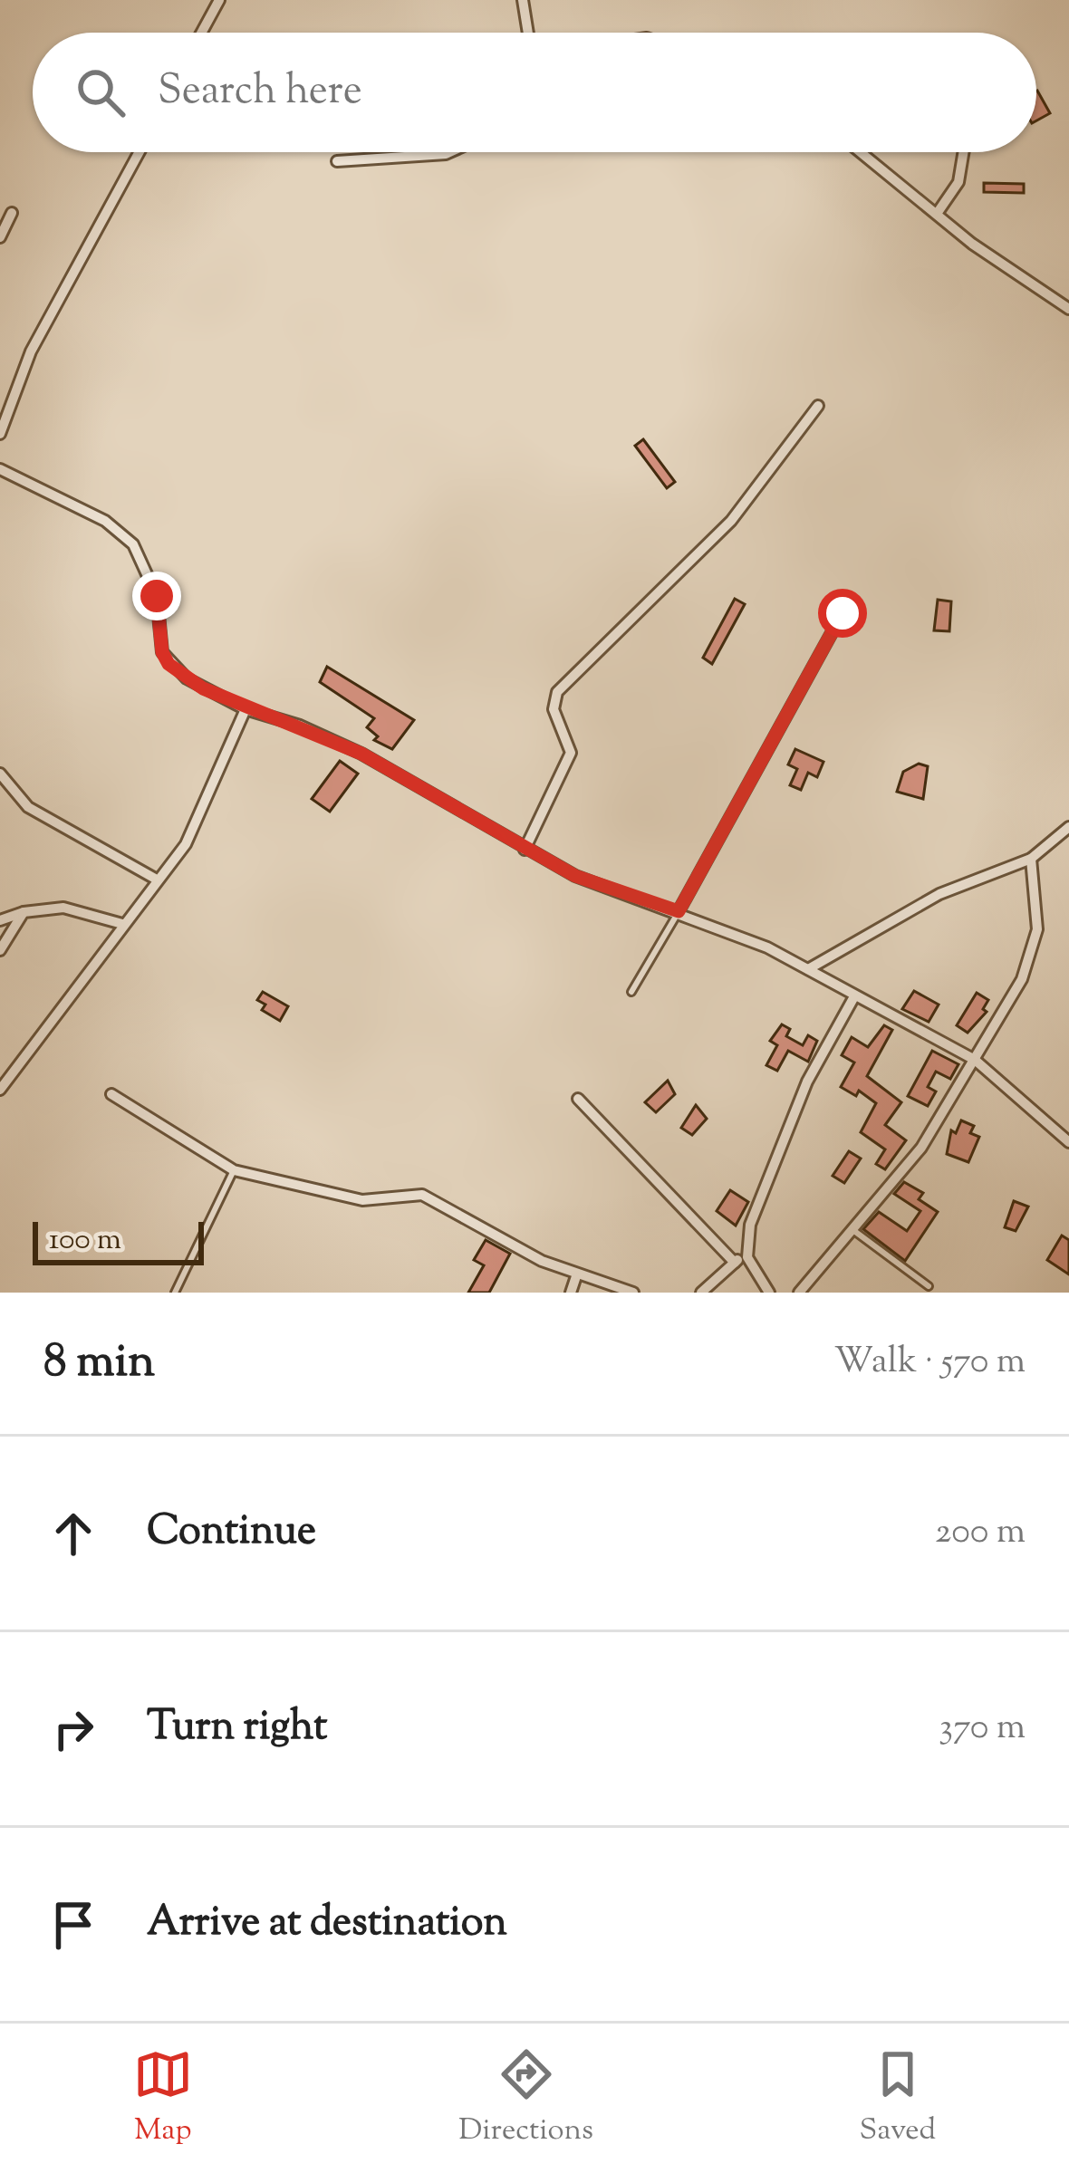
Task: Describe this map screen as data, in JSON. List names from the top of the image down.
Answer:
{
  "scale_bar": "100 m",
  "page": {
    "search": "Search here",
    "scale": "100 m",
    "heading": ["8 min", "Walk · 570 m"],
    "list": [
      ["Continue", "200 m"],
      ["Turn right", "370 m"],
      "Arrive at destination"
    ],
    "nav": ["Map", "Directions", "Saved"]
  }
}
